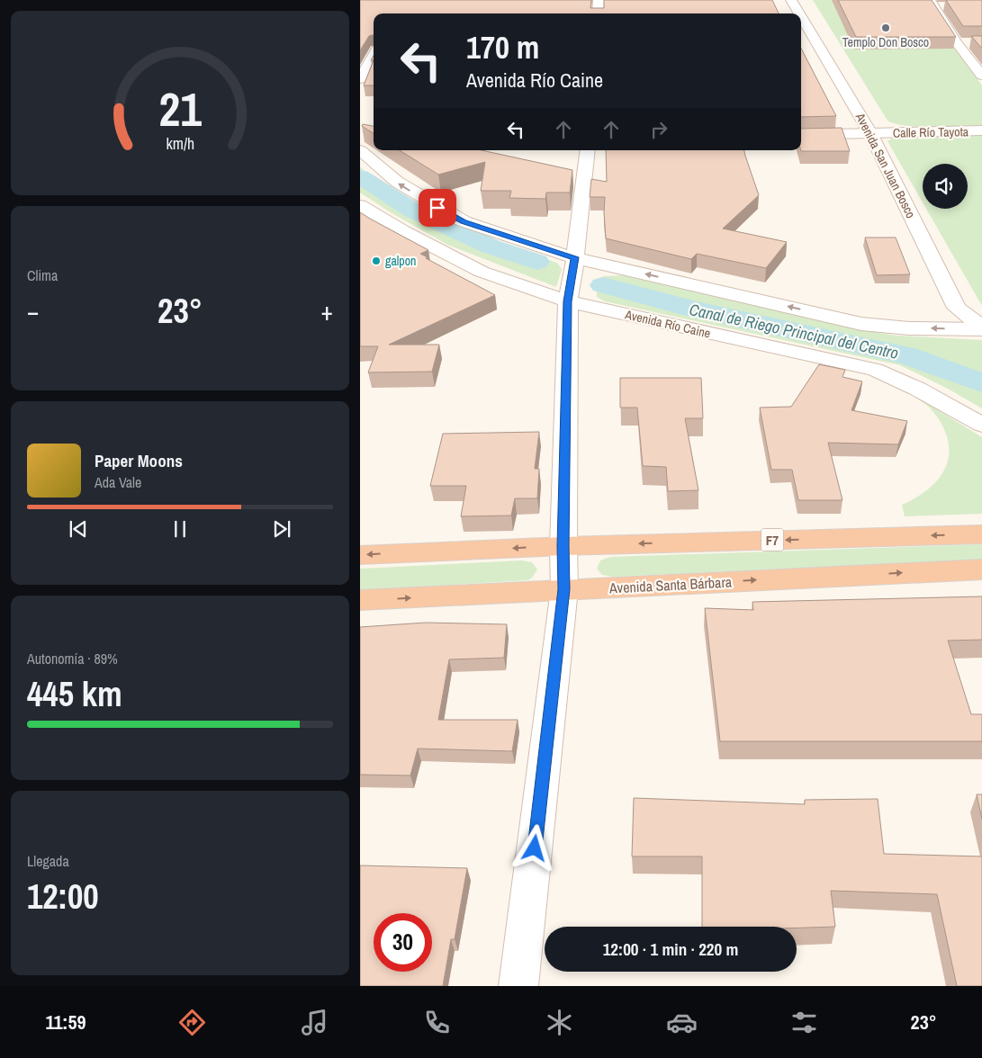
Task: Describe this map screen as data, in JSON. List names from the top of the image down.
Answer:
{
  "streets": {
    "highway": ["F7", "Avenida Santa Bárbara"],
    "street": ["Calle Río Tayota", "Avenida San Juan Bosco", "Avenida Río Caine"]
  },
  "crossings": [
    ["Calle Río Tayota", "Avenida San Juan Bosco"]
  ],
  "water": ["Canal de Riego Principal del Centro"],
  "places": ["Templo Don Bosco", "galpon"],
  "page": {
    "turn": ["170 m", "Avenida Río Caine"],
    "tile": [
      "Clima",
      ["Autonomía · 89%", "445 km"],
      ["Llegada", "12:00"]
    ],
    "heat": ["−", "23°", "+"],
    "song": ["Paper Moons", "Ada Vale"],
    "limit": "30",
    "trip": "12:00 · 1 min · 220 m",
    "tabs": ["11:59", "23°"],
    "gauge": ["21", "km/h"]
  }
}
